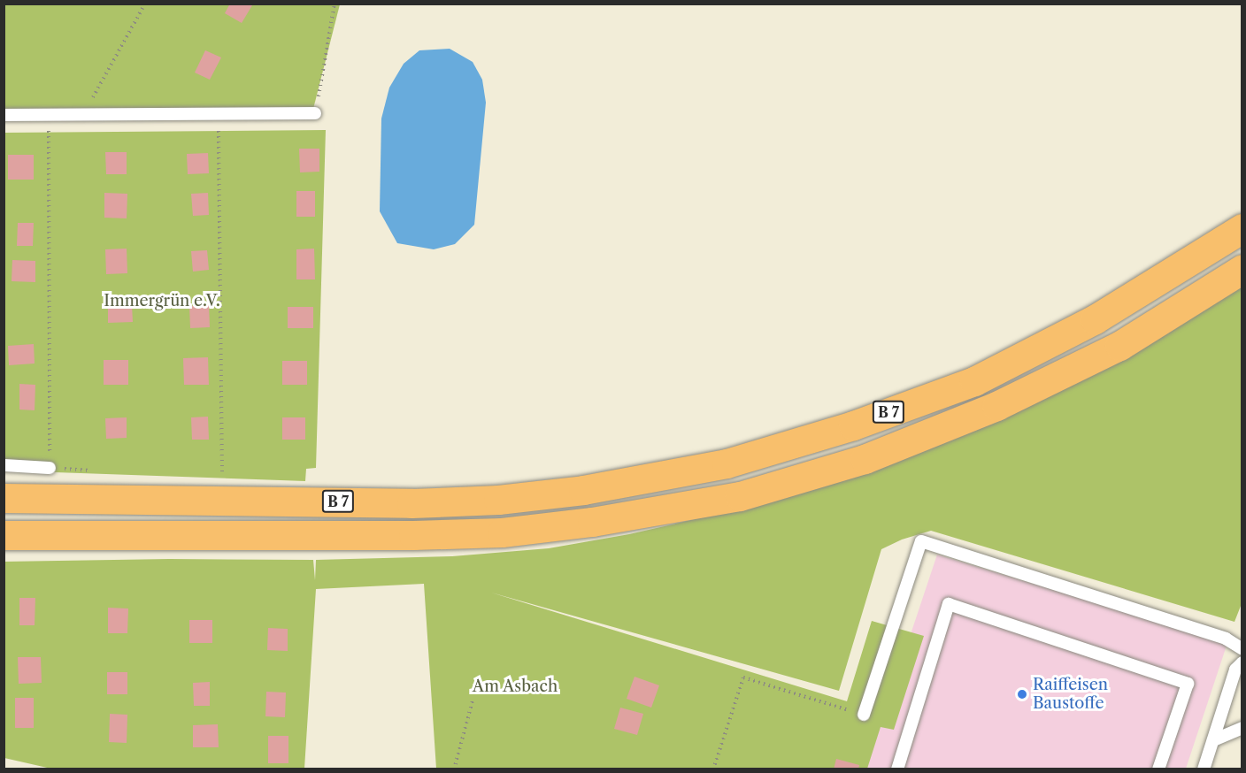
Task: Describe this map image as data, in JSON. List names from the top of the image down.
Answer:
{
  "streets": {
    "main road": ["B 7"]
  },
  "parks": ["Immergrün e.V.", "Am Asbach"],
  "places": ["Raiffeisen Baustoffe"]
}
